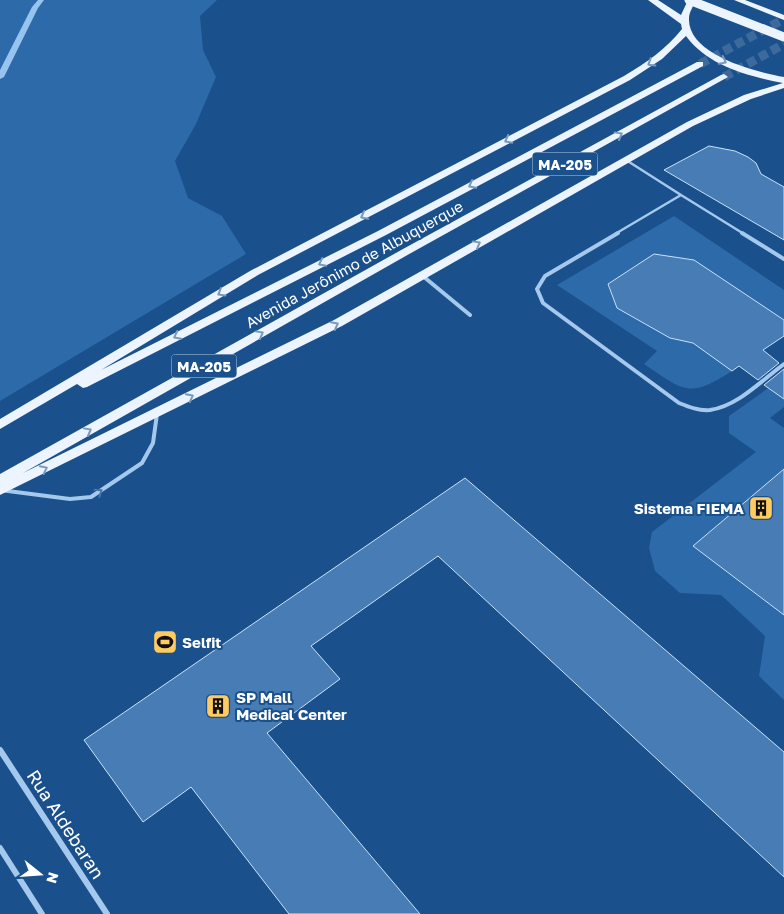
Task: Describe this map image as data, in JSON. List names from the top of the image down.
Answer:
{
  "streets": {
    "main road": ["MA-205", "Avenida Jerônimo de Albuquerque"],
    "street": ["Rua Aldebaran"]
  },
  "places": {
    "building": ["Sistema FIEMA", "SP Mall Medical Center"],
    "sports": ["Selfit"]
  },
  "north": "right"
}
